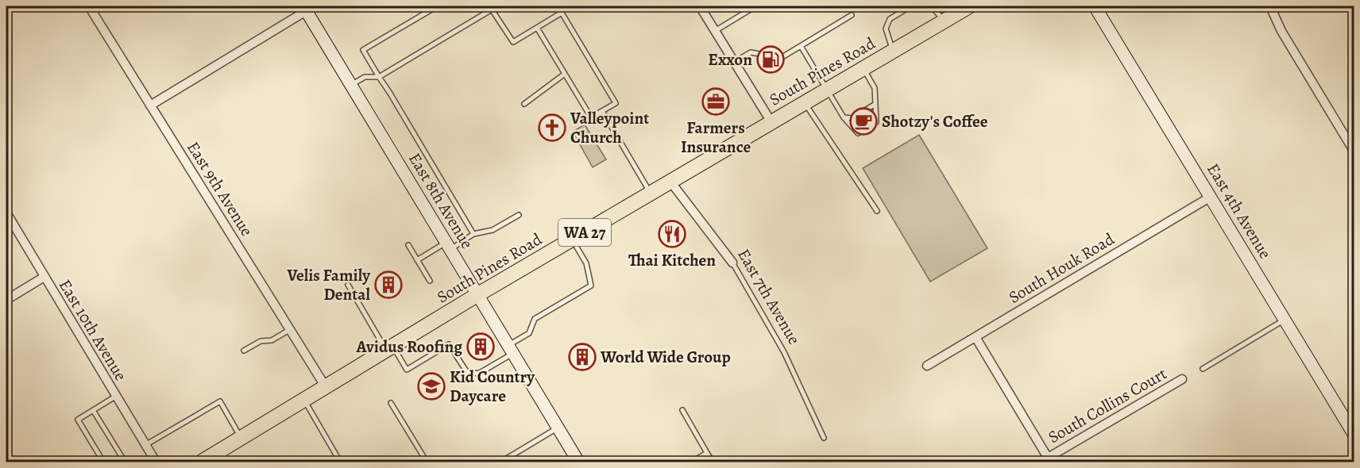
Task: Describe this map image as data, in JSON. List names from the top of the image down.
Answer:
{
  "streets": {
    "main road": ["South Pines Road", "WA 27"],
    "street": [
      "East 9th Avenue",
      "East 8th Avenue",
      "East 4th Avenue",
      "South Houk Road",
      "East 7th Avenue",
      "East 10th Avenue",
      "South Collins Court"
    ]
  },
  "crossings": [
    ["South Pines Road", "East 9th Avenue"],
    ["South Pines Road", "East 8th Avenue"],
    ["South Pines Road", "East 7th Avenue"],
    ["East 4th Avenue", "South Houk Road"],
    ["South Houk Road", "South Collins Court"]
  ],
  "places": {
    "fuel station": ["Exxon"],
    "office": ["Farmers Insurance"],
    "cafe": ["Shotzy's Coffee"],
    "church": ["Valleypoint Church"],
    "restaurant": ["Thai Kitchen"],
    "building": ["Velis Family Dental", "Avidus Roofing", "World Wide Group"],
    "school or university": ["Kid Country Daycare"]
  }
}
